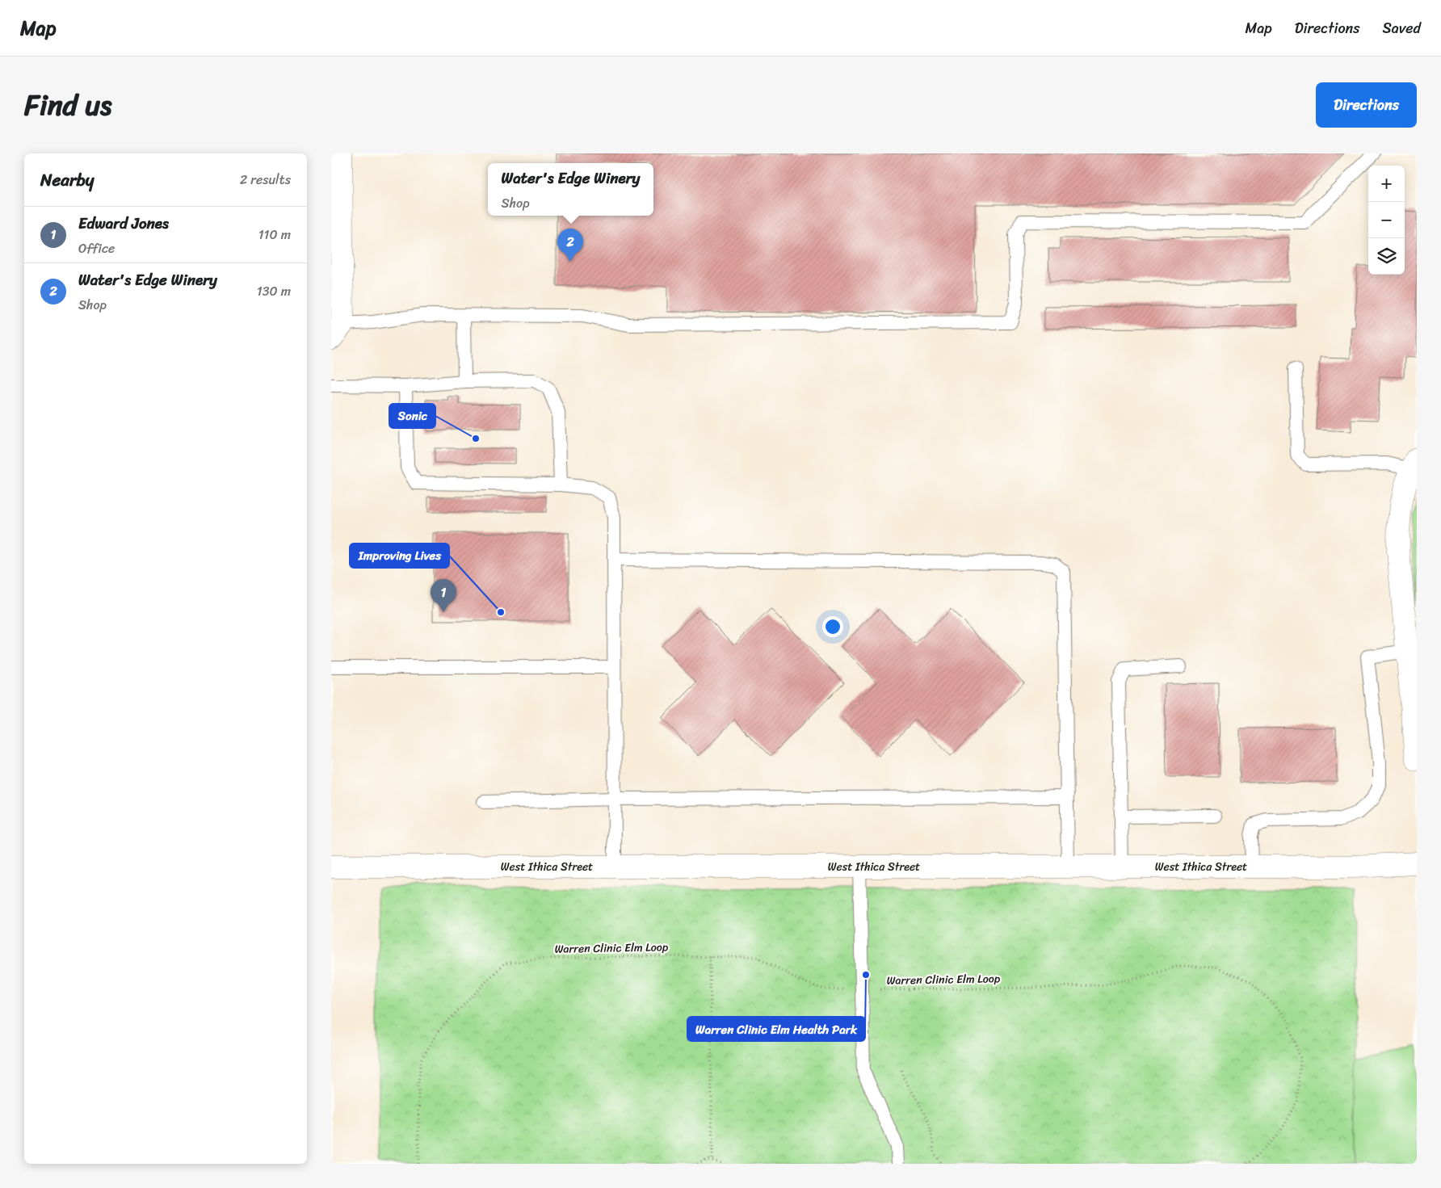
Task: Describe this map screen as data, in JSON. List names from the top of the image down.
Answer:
{
  "streets": {
    "street": ["West Ithica Street"],
    "path": ["Warren Clinic Elm Loop"]
  },
  "places": ["Sonic", "Improving Lives", "Warren Clinic Elm Health Park"],
  "page": {
    "header": "Map",
    "nav": ["Map", "Directions", "Saved"],
    "title": "Find us",
    "buttons": "Directions",
    "heading": ["Nearby", "2 results"],
    "popup": ["Water's Edge Winery", "Shop"],
    "map_buttons": ["+", "−"],
    "list": [
      {
        "mark": "1",
        "name": "Edward Jones",
        "note": "Office",
        "value": "110 m"
      },
      {
        "mark": "2",
        "name": "Water's Edge Winery",
        "note": "Shop",
        "value": "130 m"
      }
    ],
    "pins": ["2", "1"]
  }
}
